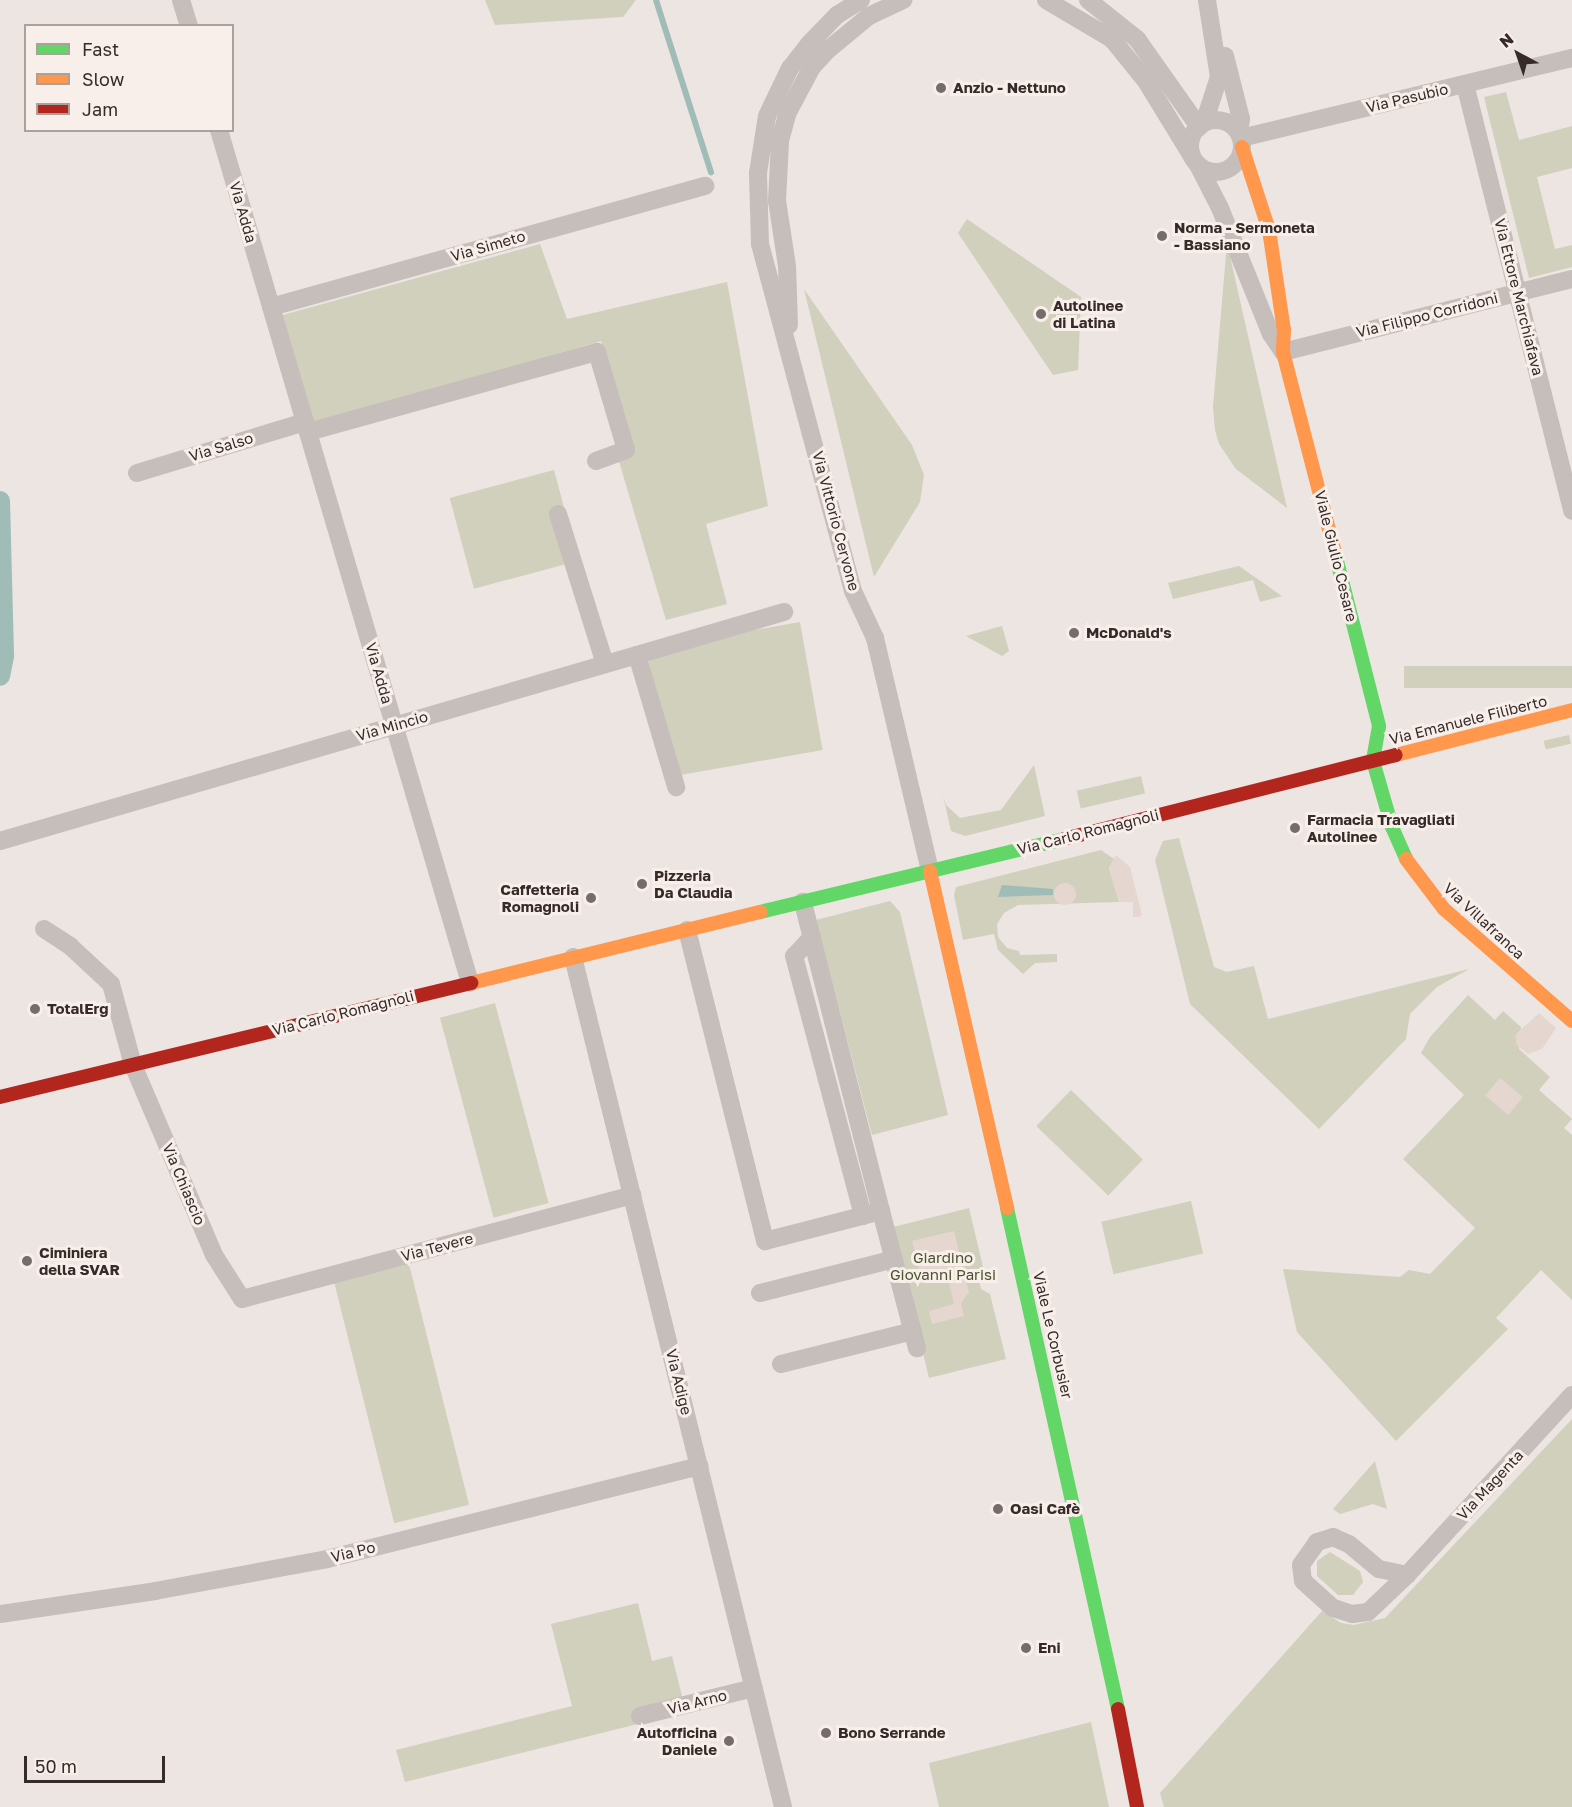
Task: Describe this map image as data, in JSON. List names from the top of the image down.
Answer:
{
  "streets": {
    "street": [
      "Via Pasubio",
      "Via Adda",
      "Via Simeto",
      "Via Ettore Marchiafava",
      "Via Filippo Corridoni",
      "Via Salso",
      "Via Vittorio Cervone",
      "Viale Giulio Cesare",
      "Via Emanuele Filiberto",
      "Via Mincio",
      "Via Carlo Romagnoli",
      "Via Villafranca",
      "Via Chiascio",
      "Via Tevere",
      "Viale Le Corbusier",
      "Via Adige",
      "Via Magenta",
      "Via Po",
      "Via Arno"
    ]
  },
  "crossings": [
    ["Via Pasubio", "Via Ettore Marchiafava"],
    ["Via Pasubio", "Viale Giulio Cesare"],
    ["Via Adda", "Via Simeto"],
    ["Via Adda", "Via Salso"],
    ["Via Adda", "Via Mincio"],
    ["Via Adda", "Via Carlo Romagnoli"],
    ["Via Ettore Marchiafava", "Via Filippo Corridoni"],
    ["Via Filippo Corridoni", "Viale Giulio Cesare"],
    ["Via Vittorio Cervone", "Via Carlo Romagnoli"],
    ["Via Vittorio Cervone", "Viale Le Corbusier"],
    ["Viale Giulio Cesare", "Via Emanuele Filiberto"],
    ["Viale Giulio Cesare", "Via Carlo Romagnoli"],
    ["Viale Giulio Cesare", "Via Villafranca"],
    ["Via Emanuele Filiberto", "Via Carlo Romagnoli"],
    ["Via Emanuele Filiberto", "Via Villafranca"],
    ["Via Carlo Romagnoli", "Via Villafranca"],
    ["Via Carlo Romagnoli", "Via Chiascio"],
    ["Via Carlo Romagnoli", "Viale Le Corbusier"],
    ["Via Carlo Romagnoli", "Via Adige"],
    ["Via Chiascio", "Via Tevere"],
    ["Via Tevere", "Via Adige"],
    ["Via Adige", "Via Po"],
    ["Via Adige", "Via Arno"]
  ],
  "parks": ["Giardino Giovanni Parisi"],
  "places": [
    "Anzio - Nettuno",
    "Norma - Sermoneta - Bassiano",
    "Autolinee di Latina",
    "McDonald's",
    "Farmacia Travagliati Autolinee",
    "Pizzeria Da Claudia",
    "Caffetteria Romagnoli",
    "TotalErg",
    "Ciminiera della SVAR",
    "Oasi Cafè",
    "Eni",
    "Bono Serrande",
    "Autofficina Daniele"
  ],
  "legend": ["Fast", "Slow", "Jam"],
  "scale_bar": "50 m",
  "north": "top left"
}
